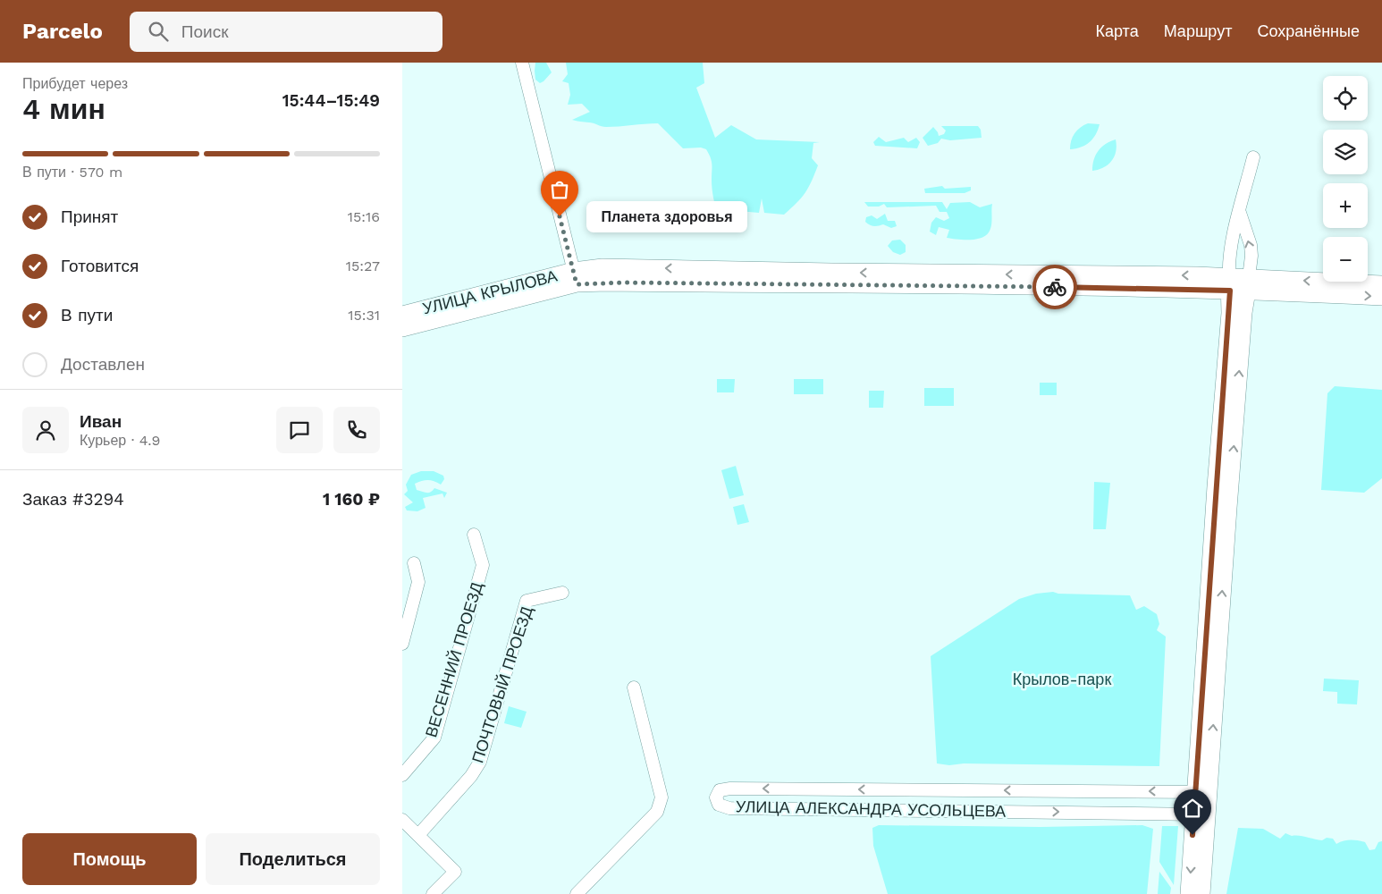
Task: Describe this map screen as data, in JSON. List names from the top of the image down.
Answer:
{
  "streets": {
    "main road": ["УЛИЦА КРЫЛОВА"],
    "street": ["ВЕСЕННИЙ ПРОЕЗД", "ПОЧТОВЫЙ ПРОЕЗД", "УЛИЦА АЛЕКСАНДРА УСОЛЬЦЕВА"]
  },
  "parks": ["Крылов-парк"],
  "places": ["Планета здоровья"],
  "page": {
    "header": "Parcelo",
    "search": "Поиск",
    "nav": ["Карта", "Маршрут", "Сохранённые"],
    "heading": ["4 мин", "Прибудет через", "15:44–15:49"],
    "panel": [
      "Иван",
      "Курьер · 4.9",
      "Заказ #3294",
      "1 160 ₽"
    ],
    "map_buttons": ["+", "−"],
    "bar": "В пути · 570 m",
    "list": [
      ["Принят", "15:16"],
      ["Готовится", "15:27"],
      ["В пути", "15:31"],
      "Доставлен"
    ],
    "bubble": "Планета здоровья",
    "buttons": ["Помощь", "Поделиться"]
  }
}
